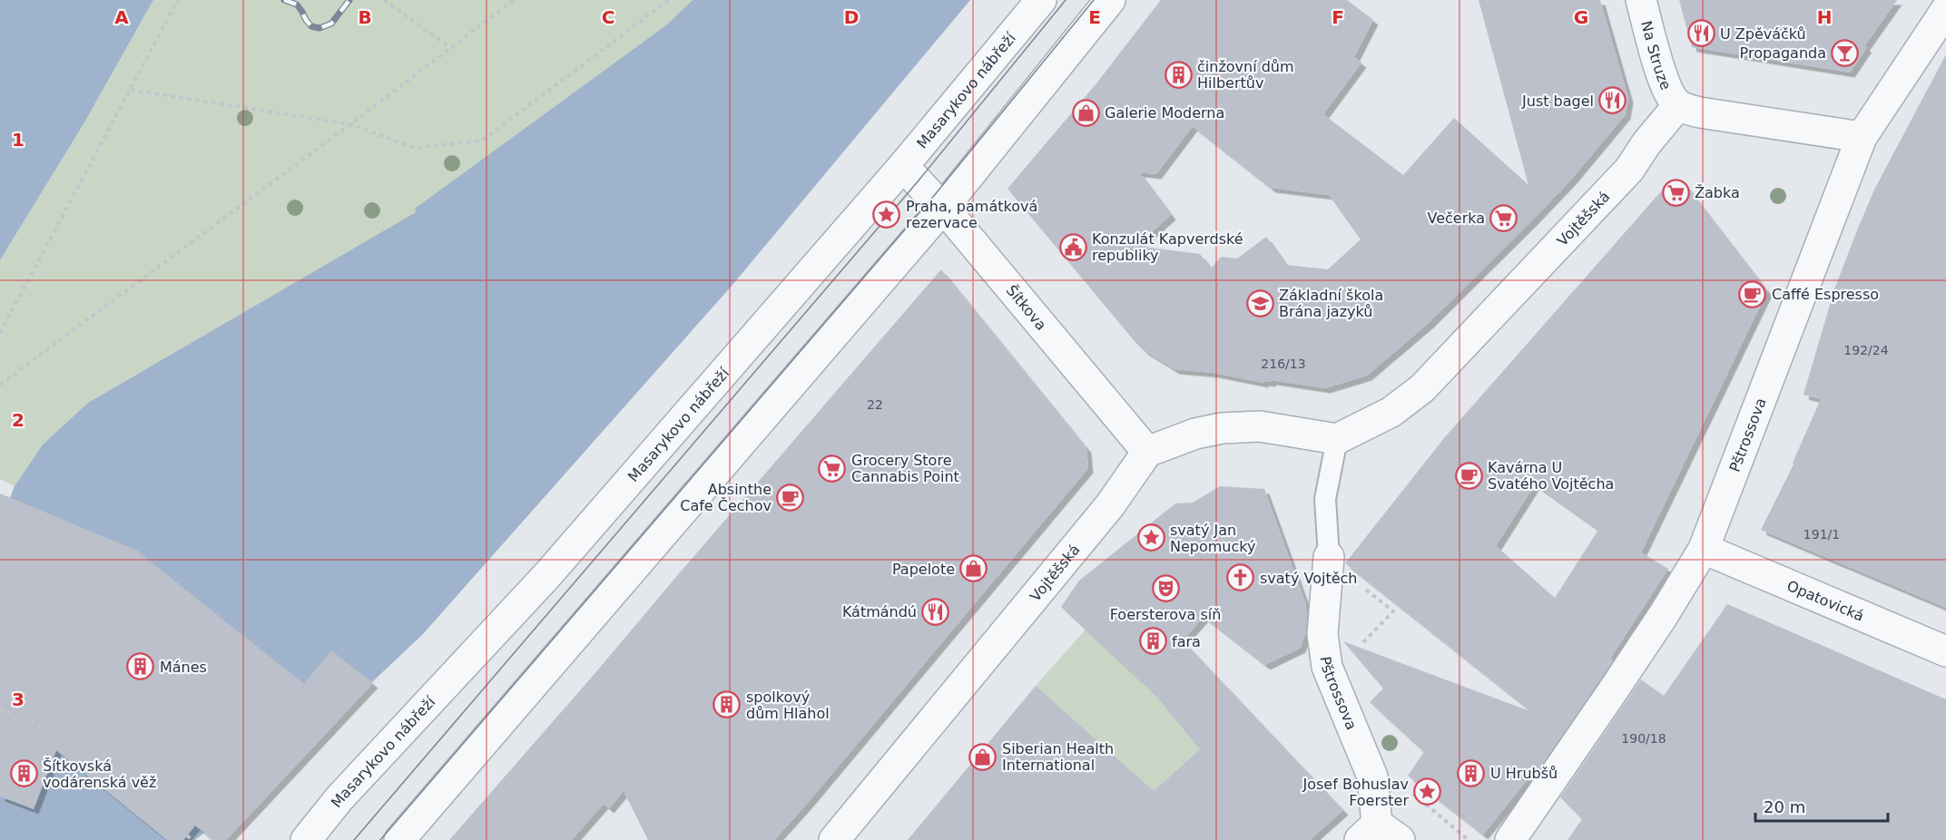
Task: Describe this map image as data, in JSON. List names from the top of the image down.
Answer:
{
  "streets": {
    "street": [
      "Na Struze",
      "Masarykovo nábřeží",
      "Vojtěšská",
      "Šítkova",
      "Pštrossova",
      "Opatovická"
    ]
  },
  "crossings": [
    ["Na Struze", "Vojtěšská"],
    ["Masarykovo nábřeží", "Šítkova"],
    ["Vojtěšská", "Šítkova"],
    ["Pštrossova", "Opatovická"]
  ],
  "places": {
    "restaurant": ["U Zpěváčků", "Just bagel", "Kátmándú"],
    "bar": ["Propaganda"],
    "building": [
      "činžovní dům Hilbertův",
      "fara",
      "Mánes",
      "spolkový dům Hlahol",
      "U Hrubšů",
      "Šítkovská vodárenská věž"
    ],
    "shop": ["Galerie Moderna", "Papelote", "Siberian Health International"],
    "supermarket": ["Žabka", "Večerka", "Grocery Store Cannabis Point"],
    "place": ["Praha, památková rezervace", "svatý Jan Nepomucký", "Josef Bohuslav Foerster"],
    "public building": ["Konzulát Kapverdské republiky"],
    "cafe": ["Caffé Espresso", "Kavárna U Svatého Vojtěcha", "Absinthe Cafe Čechov"],
    "school or university": ["Základní škola Brána jazyků"],
    "church": ["svatý Vojtěch"],
    "theatre": ["Foersterova síň"]
  },
  "house_numbers": [
    "192/24",
    "216/13",
    "22",
    "191/1",
    "190/18"
  ],
  "scale_bar": "20 m",
  "grid": {
    "columns": [
      "A",
      "B",
      "C",
      "D",
      "E",
      "F",
      "G",
      "H"
    ],
    "rows": ["1", "2", "3"]
  }
}
